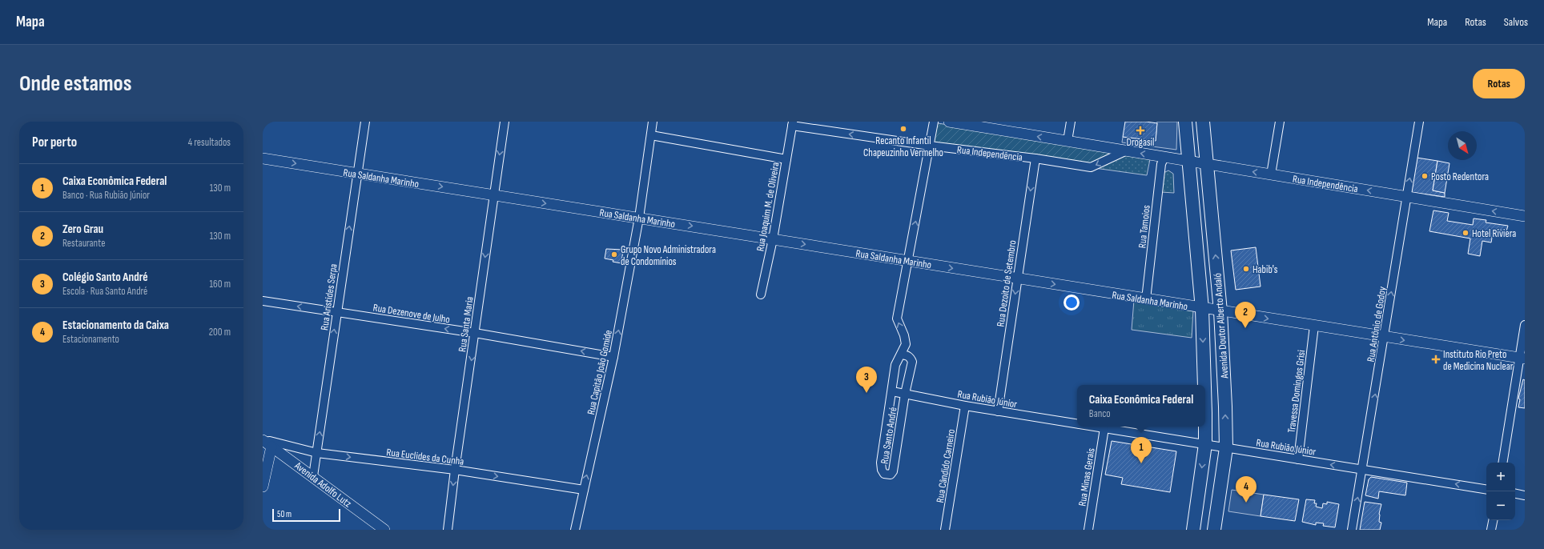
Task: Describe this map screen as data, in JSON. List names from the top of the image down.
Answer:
{
  "streets": {
    "main road": ["Avenida Doutor Alberto Andaló"],
    "street": [
      "Rua Independência",
      "Rua Saldanha Marinho",
      "Rua Joaquim M. de Oliveira",
      "Rua Tamoios",
      "Rua Dezoito de Setembro",
      "Rua Aristides Serpa",
      "Rua Dezenove de Julho",
      "Rua Santa Maria",
      "Rua Antônio de Godoy",
      "Rua Capitão João Gomide",
      "Travessa Domingos Grisi",
      "Rua Rubião Júnior",
      "Rua Santo André",
      "Rua Euclides da Cunha",
      "Rua Cândido Carneiro",
      "Rua Minas Gerais",
      "Avenida Adolfo Lutz"
    ]
  },
  "crossings": [
    ["Rua Independência", "Rua Joaquim M. de Oliveira"],
    ["Rua Independência", "Rua Tamoios"],
    ["Rua Independência", "Rua Dezoito de Setembro"],
    ["Rua Independência", "Rua Antônio de Godoy"],
    ["Rua Independência", "Avenida Doutor Alberto Andaló"],
    ["Rua Independência", "Rua Santo André"],
    ["Rua Saldanha Marinho", "Rua Joaquim M. de Oliveira"],
    ["Rua Saldanha Marinho", "Rua Tamoios"],
    ["Rua Saldanha Marinho", "Rua Dezoito de Setembro"],
    ["Rua Saldanha Marinho", "Rua Aristides Serpa"],
    ["Rua Saldanha Marinho", "Rua Santa Maria"],
    ["Rua Saldanha Marinho", "Rua Antônio de Godoy"],
    ["Rua Saldanha Marinho", "Avenida Doutor Alberto Andaló"],
    ["Rua Saldanha Marinho", "Rua Capitão João Gomide"],
    ["Rua Saldanha Marinho", "Travessa Domingos Grisi"],
    ["Rua Saldanha Marinho", "Rua Santo André"],
    ["Rua Dezoito de Setembro", "Rua Rubião Júnior"],
    ["Rua Aristides Serpa", "Rua Dezenove de Julho"],
    ["Rua Aristides Serpa", "Rua Euclides da Cunha"],
    ["Rua Aristides Serpa", "Avenida Adolfo Lutz"],
    ["Rua Dezenove de Julho", "Rua Santa Maria"],
    ["Rua Dezenove de Julho", "Rua Capitão João Gomide"],
    ["Rua Santa Maria", "Rua Euclides da Cunha"],
    ["Rua Antônio de Godoy", "Rua Rubião Júnior"],
    ["Avenida Doutor Alberto Andaló", "Rua Rubião Júnior"],
    ["Rua Capitão João Gomide", "Rua Euclides da Cunha"],
    ["Travessa Domingos Grisi", "Rua Rubião Júnior"],
    ["Rua Rubião Júnior", "Rua Santo André"],
    ["Rua Rubião Júnior", "Rua Cândido Carneiro"],
    ["Rua Rubião Júnior", "Rua Minas Gerais"],
    ["Rua Euclides da Cunha", "Avenida Adolfo Lutz"]
  ],
  "one_way": [
    "Rua Independência",
    "Rua Saldanha Marinho",
    "Rua Dezoito de Setembro",
    "Rua Aristides Serpa",
    "Rua Dezenove de Julho",
    "Rua Santa Maria",
    "Rua Antônio de Godoy",
    "Rua Capitão João Gomide",
    "Rua Santo André",
    "Rua Euclides da Cunha"
  ],
  "places": {
    "other": [
      "Recanto Infantil Chapeuzinho Vermelho",
      "Posto Redentora",
      "Hotel Riviera",
      "Grupo Novo Administradora de Condomínios",
      "Habib's"
    ],
    "health": ["Drogasil", "Instituto Rio Preto de Medicina Nuclear"]
  },
  "scale_bar": "50 m",
  "north": "bottom right",
  "page": {
    "header": "Mapa",
    "nav": ["Mapa", "Rotas", "Salvos"],
    "buttons": "Rotas",
    "title": "Onde estamos",
    "heading": ["Por perto", "4 resultados"],
    "list": [
      {
        "mark": "1",
        "name": "Caixa Econômica Federal",
        "note": "Banco · Rua Rubião Júnior",
        "value": "130 m"
      },
      {
        "mark": "2",
        "name": "Zero Grau",
        "note": "Restaurante",
        "value": "130 m"
      },
      {
        "mark": "3",
        "name": "Colégio Santo André",
        "note": "Escola · Rua Santo André",
        "value": "160 m"
      },
      {
        "mark": "4",
        "name": "Estacionamento da Caixa",
        "note": "Estacionamento",
        "value": "200 m"
      }
    ],
    "pins": [
      "2",
      "3",
      "1",
      "4"
    ],
    "popup": ["Caixa Econômica Federal", "Banco"],
    "map_buttons": ["+", "−"],
    "scale": "50 m"
  }
}
